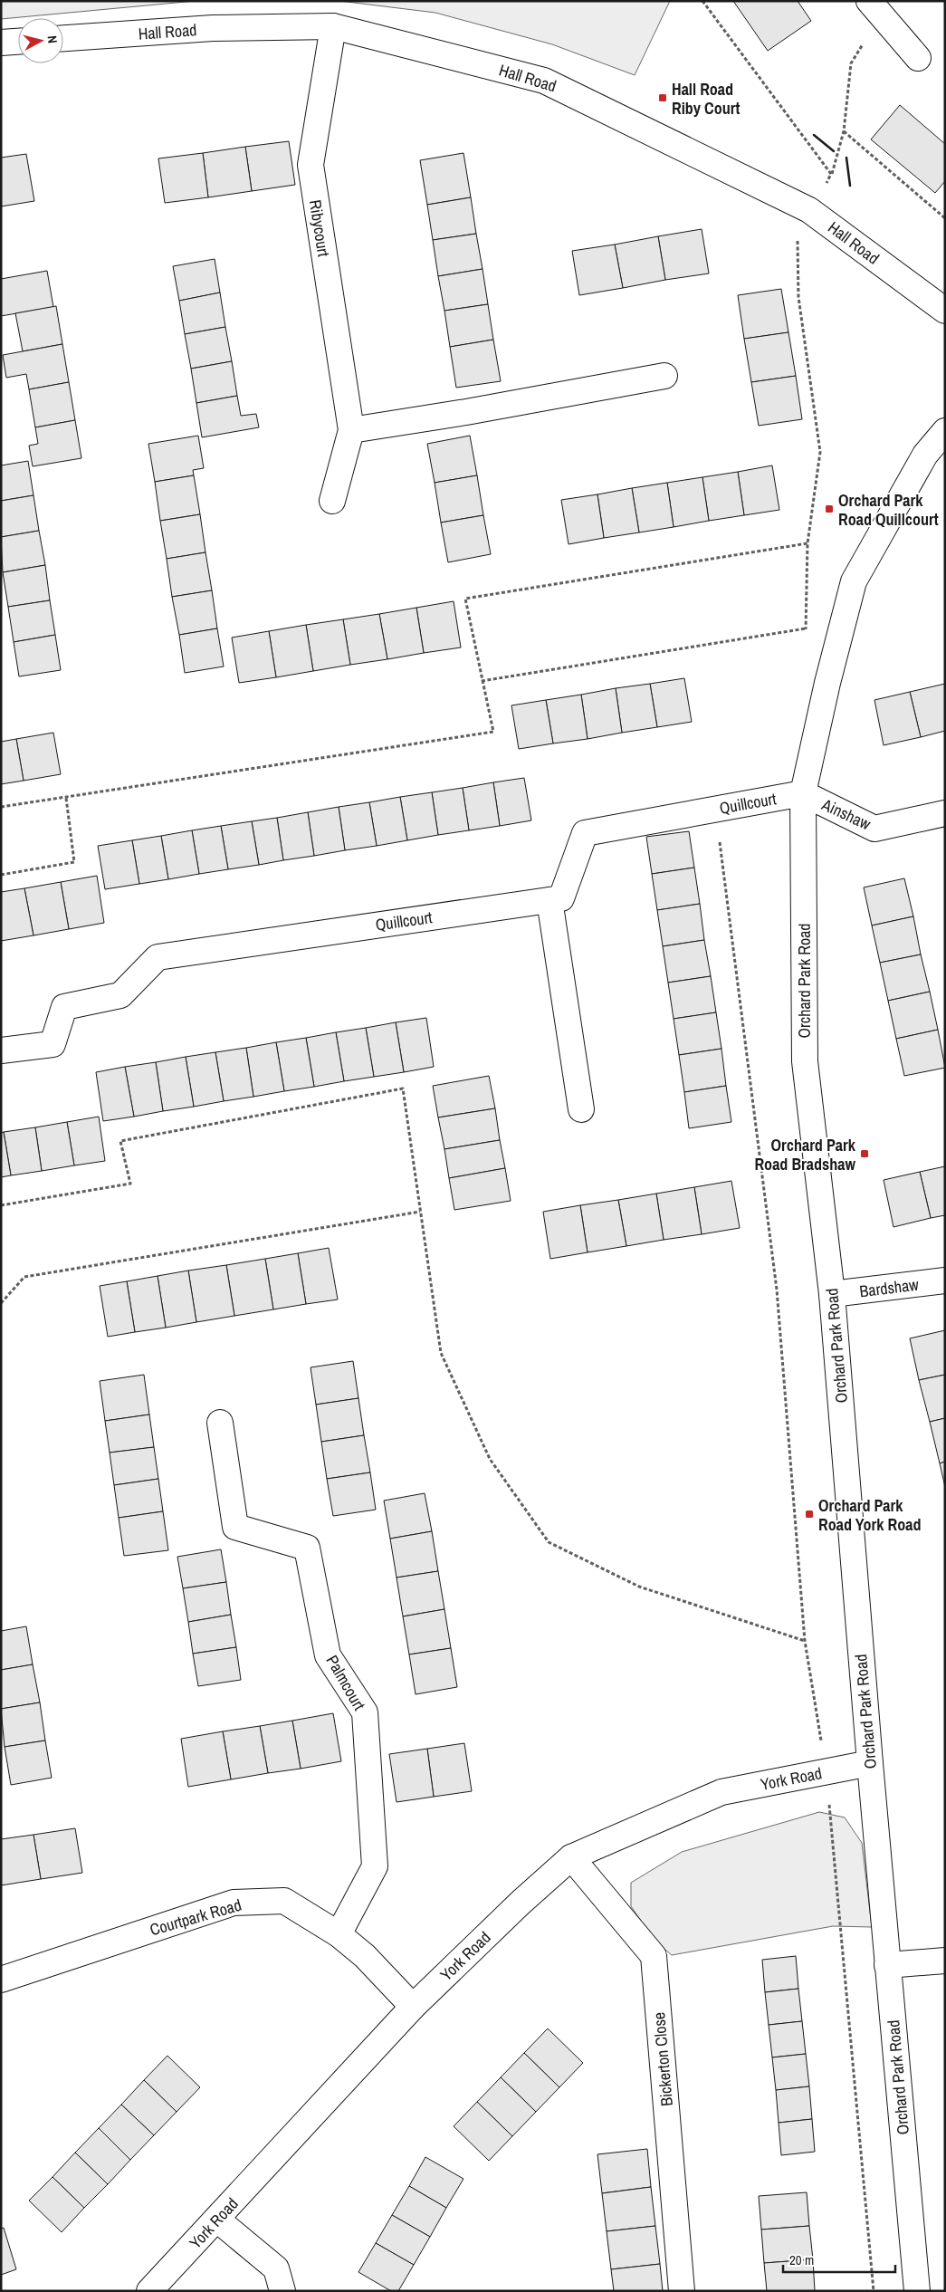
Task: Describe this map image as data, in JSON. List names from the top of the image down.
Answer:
{
  "streets": {
    "street": [
      "Hall Road",
      "Ribycourt",
      "Quillcourt",
      "Ainshaw",
      "Orchard Park Road",
      "Bardshaw",
      "Palmcourt",
      "York Road",
      "Courtpark Road",
      "Bickerton Close"
    ]
  },
  "crossings": [
    ["Hall Road", "Ribycourt"],
    ["Quillcourt", "Ainshaw"],
    ["Quillcourt", "Orchard Park Road"],
    ["Ainshaw", "Orchard Park Road"],
    ["Orchard Park Road", "Bardshaw"],
    ["Orchard Park Road", "York Road"],
    ["Palmcourt", "Courtpark Road"],
    ["York Road", "Courtpark Road"],
    ["York Road", "Bickerton Close"]
  ],
  "places": {
    "transit": [
      "Hall Road Riby Court",
      "Orchard Park Road Quillcourt",
      "Orchard Park Road Bradshaw",
      "Orchard Park Road York Road"
    ]
  },
  "scale_bar": "20 m",
  "north": "right"
}
